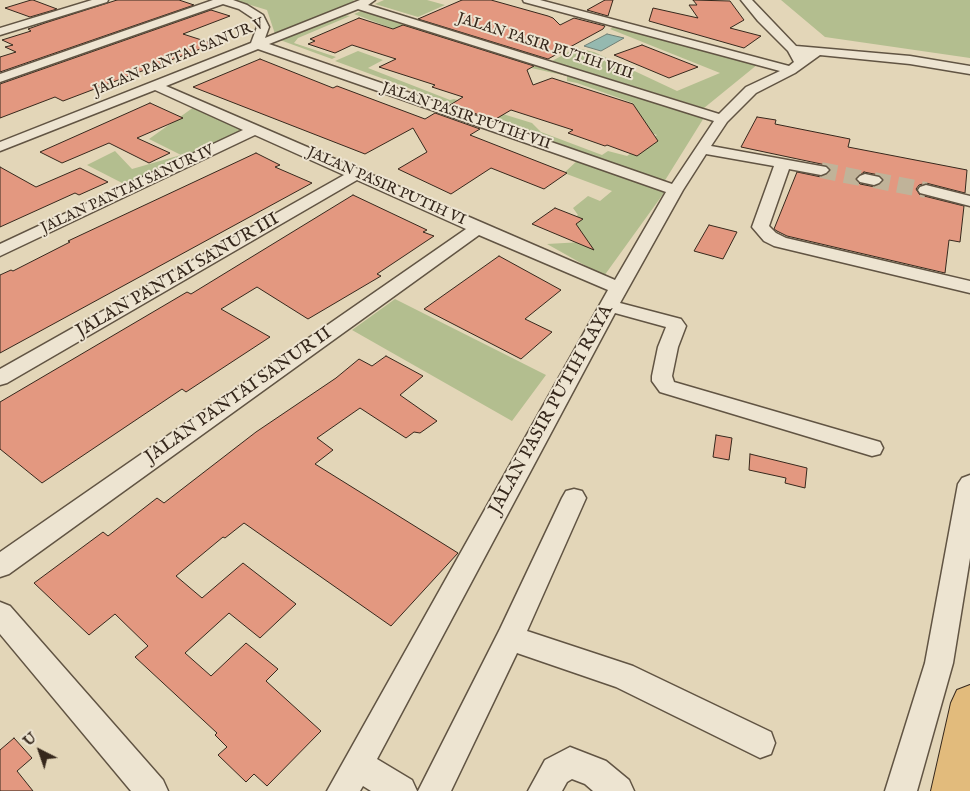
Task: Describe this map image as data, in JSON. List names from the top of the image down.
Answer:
{
  "streets": {
    "street": [
      "JALAN PASIR PUTIH VIII",
      "JALAN PANTAI SANUR V",
      "JALAN PASIR PUTIH VII",
      "JALAN PASIR PUTIH VI",
      "JALAN PANTAI SANUR IV",
      "JALAN PANTAI SANUR III",
      "JALAN PANTAI SANUR II",
      "JALAN PASIR PUTIH RAYA"
    ]
  },
  "crossings": [
    ["JALAN PASIR PUTIH VIII", "JALAN PANTAI SANUR V"],
    ["JALAN PASIR PUTIH VIII", "JALAN PASIR PUTIH RAYA"],
    ["JALAN PANTAI SANUR V", "JALAN PASIR PUTIH VII"],
    ["JALAN PANTAI SANUR V", "JALAN PASIR PUTIH VI"],
    ["JALAN PASIR PUTIH VII", "JALAN PASIR PUTIH RAYA"],
    ["JALAN PASIR PUTIH VI", "JALAN PANTAI SANUR IV"],
    ["JALAN PASIR PUTIH VI", "JALAN PANTAI SANUR III"],
    ["JALAN PASIR PUTIH VI", "JALAN PANTAI SANUR II"],
    ["JALAN PASIR PUTIH VI", "JALAN PASIR PUTIH RAYA"]
  ],
  "north": "top left"
}
